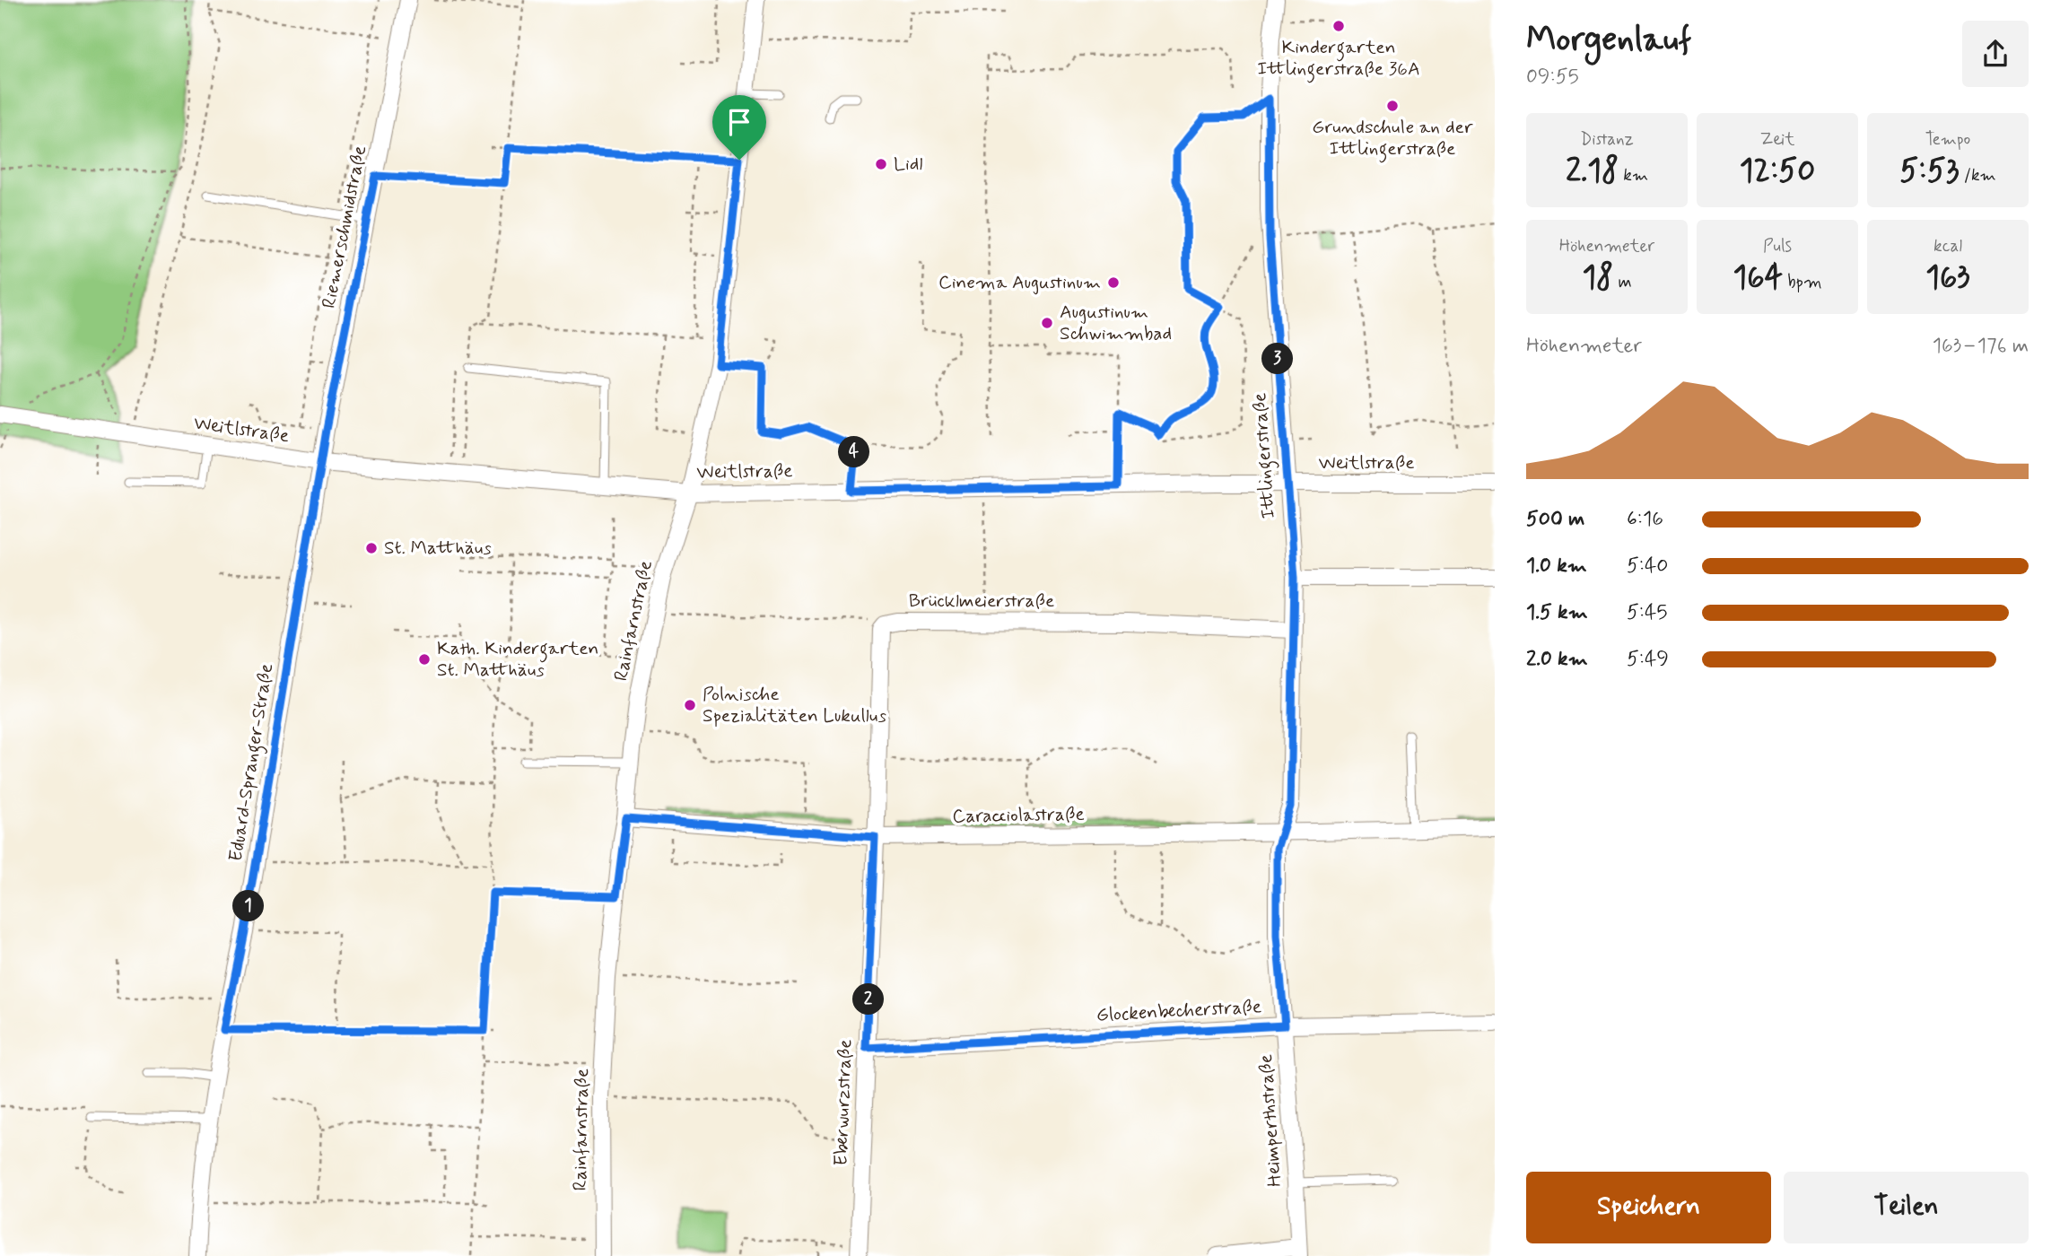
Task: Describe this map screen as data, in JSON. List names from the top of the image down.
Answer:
{
  "streets": {
    "street": [
      "Riemerschmidstraße",
      "Weitlstraße",
      "Ittlingerstraße",
      "Brücklmeierstraße",
      "Rainfarnstraße",
      "Eduard-Spranger-Straße",
      "Caracciolastraße",
      "Glockenbecherstraße",
      "Eberwurzstraße",
      "Heimperthstraße"
    ]
  },
  "crossings": [
    ["Riemerschmidstraße", "Weitlstraße"],
    ["Riemerschmidstraße", "Eduard-Spranger-Straße"],
    ["Weitlstraße", "Ittlingerstraße"],
    ["Weitlstraße", "Rainfarnstraße"],
    ["Weitlstraße", "Eduard-Spranger-Straße"],
    ["Ittlingerstraße", "Brücklmeierstraße"],
    ["Ittlingerstraße", "Caracciolastraße"],
    ["Ittlingerstraße", "Heimperthstraße"],
    ["Brücklmeierstraße", "Caracciolastraße"],
    ["Brücklmeierstraße", "Eberwurzstraße"],
    ["Rainfarnstraße", "Caracciolastraße"],
    ["Caracciolastraße", "Eberwurzstraße"],
    ["Caracciolastraße", "Heimperthstraße"],
    ["Glockenbecherstraße", "Eberwurzstraße"],
    ["Glockenbecherstraße", "Heimperthstraße"]
  ],
  "places": [
    "Kindergarten Ittlingerstraße 36A",
    "Grundschule an der Ittlingerstraße",
    "Lidl",
    "Cinema Augustinum",
    "Augustinum Schwimmbad",
    "St. Matthäus",
    "Kath. Kindergarten St. Matthäus",
    "Polnische Spezialitäten Lukullus"
  ],
  "page": {
    "heading": ["Morgenlauf", "09:55"],
    "stats": [
      ["Distanz", "2.18 km"],
      ["Zeit", "12:50"],
      ["Tempo", "5:53 /km"],
      ["Höhenmeter", "18 m"],
      ["Puls", "164 bpm"],
      ["kcal", "163"]
    ],
    "chart": ["Höhenmeter", "163–176 m"],
    "pins": [
      "3",
      "4",
      "1",
      "2"
    ],
    "list": [
      {
        "name": "500 m",
        "note": "6:16"
      },
      {
        "name": "1.0 km",
        "note": "5:40"
      },
      {
        "name": "1.5 km",
        "note": "5:45"
      },
      {
        "name": "2.0 km",
        "note": "5:49"
      }
    ],
    "buttons": ["Speichern", "Teilen"]
  }
}
